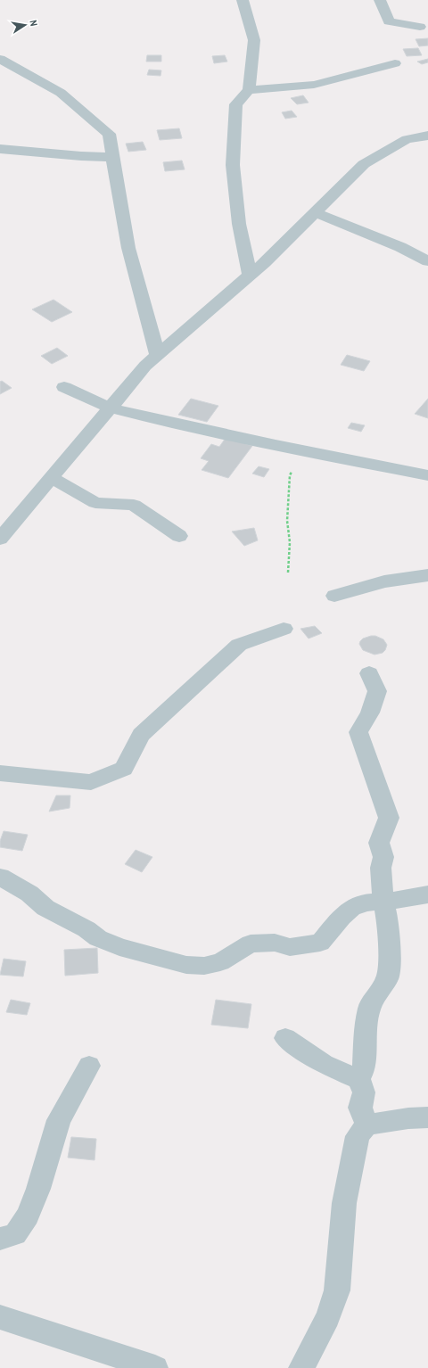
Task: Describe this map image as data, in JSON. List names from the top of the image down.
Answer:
{
  "north": "right"
}
